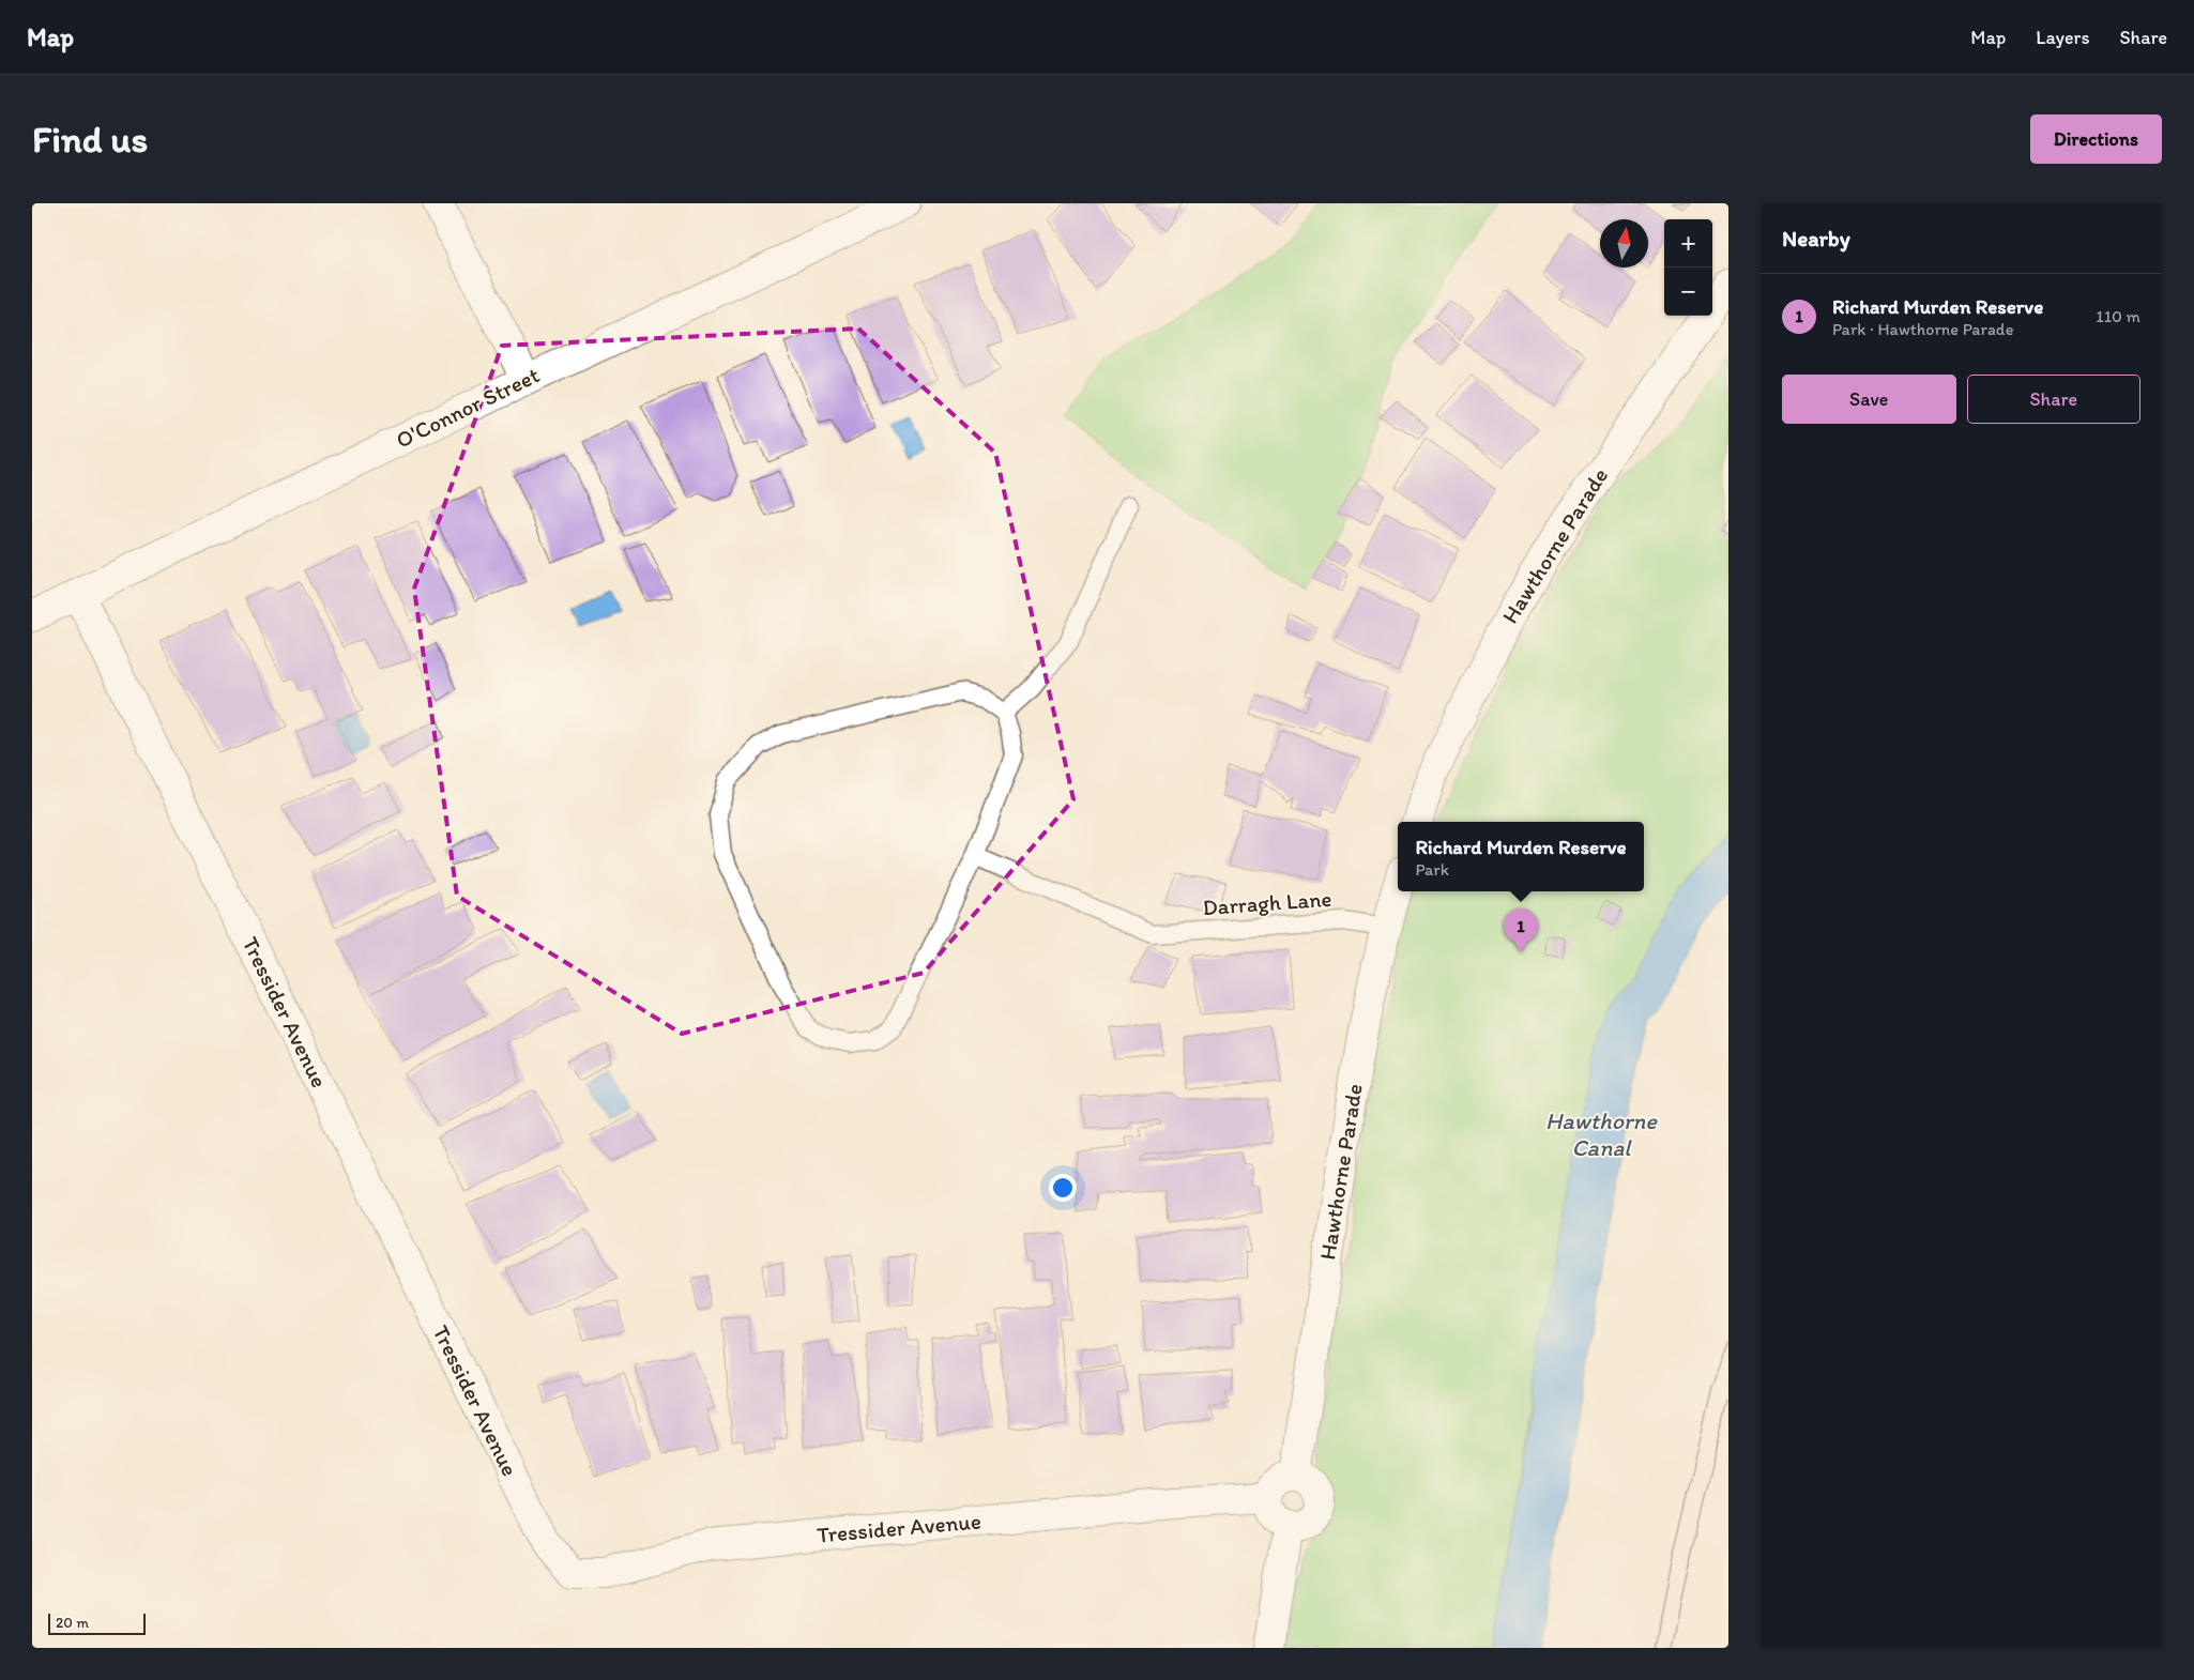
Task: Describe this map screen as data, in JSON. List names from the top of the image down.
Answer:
{
  "streets": {
    "street": ["O'Connor Street", "Hawthorne Parade", "Tressider Avenue"],
    "lane": ["Darragh Lane"]
  },
  "crossings": [
    ["O'Connor Street", "Tressider Avenue"],
    ["Hawthorne Parade", "Darragh Lane"],
    ["Hawthorne Parade", "Tressider Avenue"]
  ],
  "water": ["Hawthorne Canal"],
  "scale_bar": "20 m",
  "north": "top",
  "page": {
    "header": "Map",
    "nav": ["Map", "Layers", "Share"],
    "buttons": [
      "Directions",
      ["Save", "Share"]
    ],
    "title": "Find us",
    "heading": "Nearby",
    "map_buttons": ["+", "−"],
    "list": [
      {
        "mark": "1",
        "name": "Richard Murden Reserve",
        "note": "Park · Hawthorne Parade",
        "value": "110 m"
      }
    ],
    "popup": ["Richard Murden Reserve", "Park"],
    "pins": "1",
    "scale": "20 m"
  }
}
